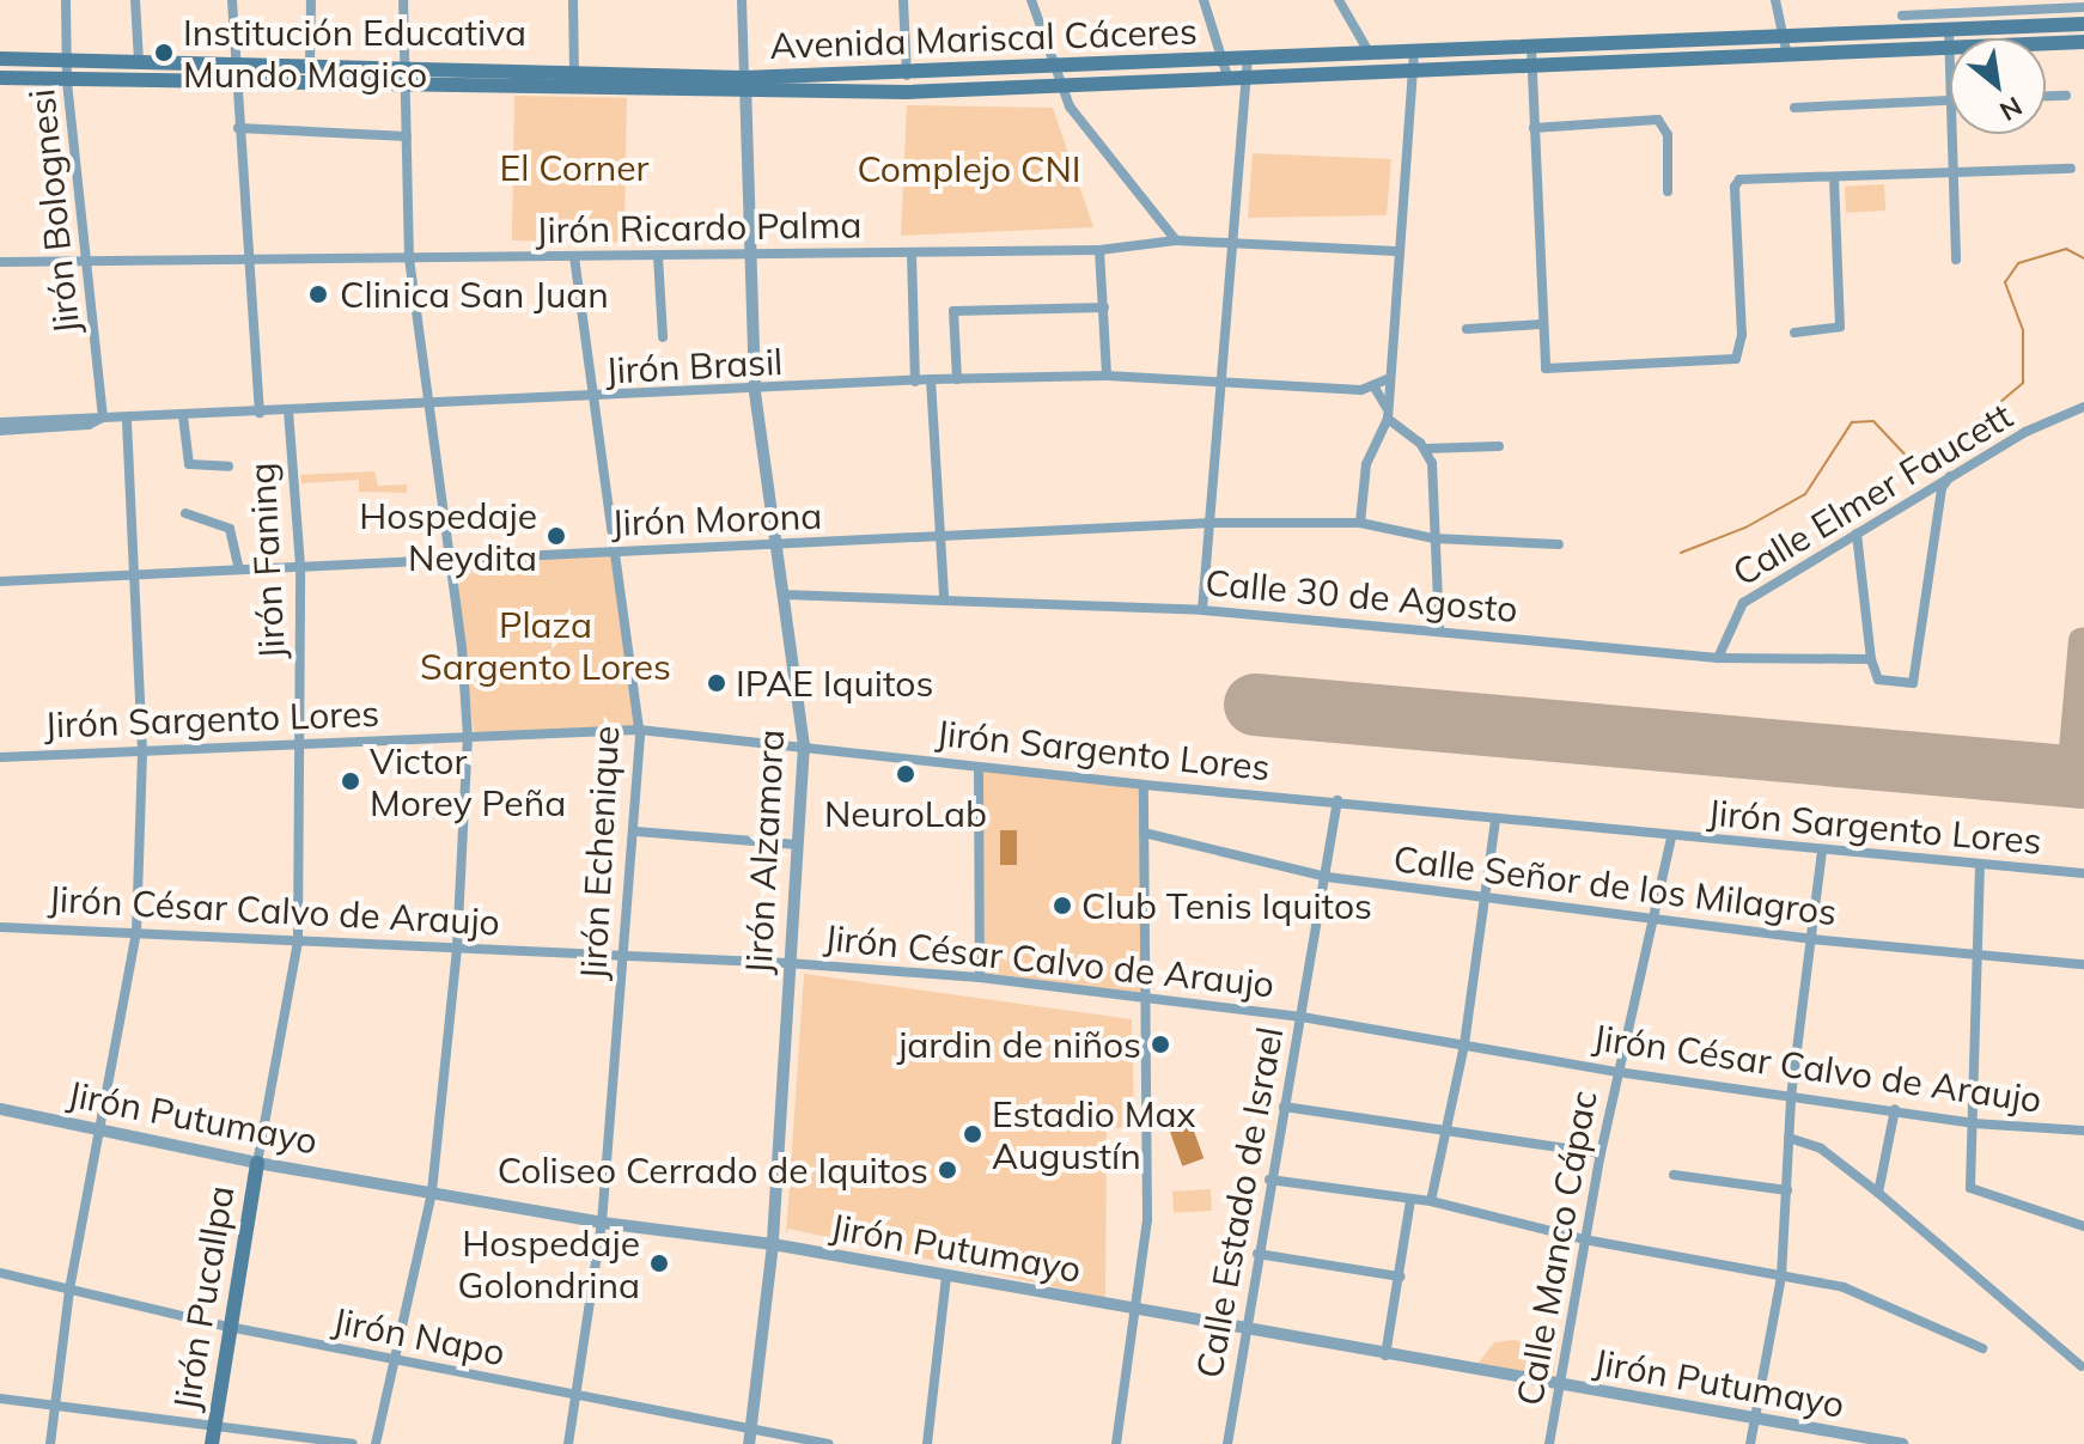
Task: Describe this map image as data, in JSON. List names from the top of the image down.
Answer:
{
  "streets": {
    "main road": ["Avenida Mariscal Cáceres", "Jirón Pucallpa"],
    "street": [
      "Jirón Bolognesi",
      "Jirón Ricardo Palma",
      "Jirón Brasil",
      "Calle Elmer Faucett",
      "Jirón Morona",
      "Jirón Faning",
      "Calle 30 de Agosto",
      "Jirón Sargento Lores",
      "Jirón Alzamora",
      "Jirón Echenique",
      "Calle Señor de los Milagros",
      "Jirón César Calvo de Araujo",
      "Jirón Putumayo",
      "Calle Estado de Israel",
      "Calle Manco Cápac",
      "Jirón Napo"
    ]
  },
  "crossings": [
    ["Avenida Mariscal Cáceres", "Jirón Bolognesi"],
    ["Avenida Mariscal Cáceres", "Jirón Faning"],
    ["Avenida Mariscal Cáceres", "Jirón Alzamora"],
    ["Jirón Bolognesi", "Jirón Ricardo Palma"],
    ["Jirón Bolognesi", "Jirón Brasil"],
    ["Jirón Ricardo Palma", "Jirón Faning"],
    ["Jirón Ricardo Palma", "Jirón Alzamora"],
    ["Jirón Ricardo Palma", "Jirón Echenique"],
    ["Jirón Brasil", "Jirón Faning"],
    ["Jirón Brasil", "Jirón Alzamora"],
    ["Jirón Brasil", "Jirón Echenique"],
    ["Calle Elmer Faucett", "Calle 30 de Agosto"],
    ["Jirón Morona", "Jirón Faning"],
    ["Jirón Morona", "Jirón Alzamora"],
    ["Jirón Morona", "Jirón Echenique"],
    ["Jirón Faning", "Jirón Sargento Lores"],
    ["Jirón Faning", "Jirón César Calvo de Araujo"],
    ["Jirón Faning", "Jirón Putumayo"],
    ["Jirón Faning", "Jirón Pucallpa"],
    ["Calle 30 de Agosto", "Jirón Alzamora"],
    ["Jirón Sargento Lores", "Jirón Alzamora"],
    ["Jirón Sargento Lores", "Jirón Echenique"],
    ["Jirón Sargento Lores", "Calle Estado de Israel"],
    ["Jirón Sargento Lores", "Calle Manco Cápac"],
    ["Jirón Alzamora", "Jirón César Calvo de Araujo"],
    ["Jirón Alzamora", "Jirón Putumayo"],
    ["Jirón Alzamora", "Jirón Napo"],
    ["Jirón Echenique", "Jirón César Calvo de Araujo"],
    ["Jirón Echenique", "Jirón Putumayo"],
    ["Jirón Echenique", "Jirón Napo"],
    ["Calle Señor de los Milagros", "Calle Estado de Israel"],
    ["Calle Señor de los Milagros", "Calle Manco Cápac"],
    ["Jirón César Calvo de Araujo", "Calle Estado de Israel"],
    ["Jirón César Calvo de Araujo", "Calle Manco Cápac"],
    ["Jirón Putumayo", "Calle Estado de Israel"],
    ["Jirón Putumayo", "Calle Manco Cápac"],
    ["Jirón Putumayo", "Jirón Pucallpa"],
    ["Jirón Pucallpa", "Jirón Napo"]
  ],
  "parks": ["El Corner", "Complejo CNI", "Plaza Sargento Lores"],
  "places": [
    "Institución Educativa Mundo Magico",
    "Clinica San Juan",
    "Hospedaje Neydita",
    "IPAE Iquitos",
    "NeuroLab",
    "Victor Morey Peña",
    "Club Tenis Iquitos",
    "jardin de niños",
    "Estadio Max Augustín",
    "Coliseo Cerrado de Iquitos",
    "Hospedaje Golondrina"
  ],
  "north": "bottom right"
}
